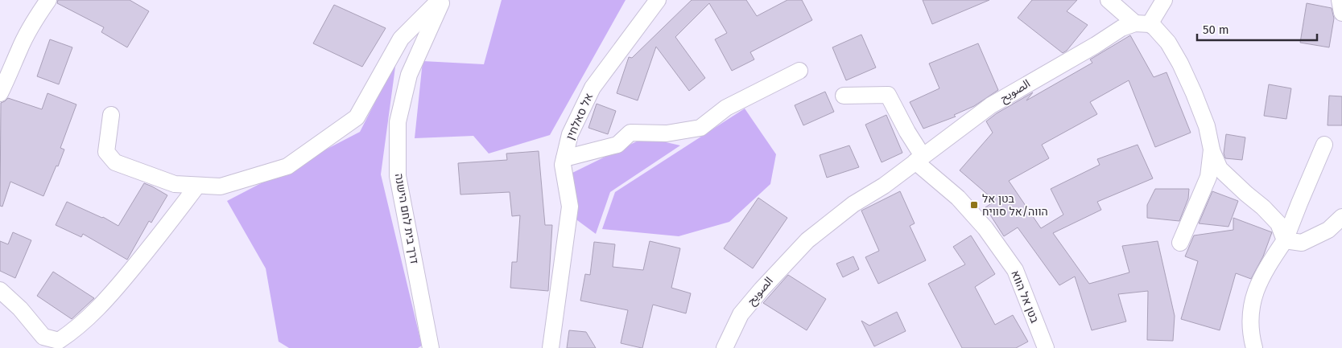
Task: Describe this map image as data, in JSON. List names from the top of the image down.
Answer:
{
  "streets": {
    "street": [
      "الصويح",
      "אל סאלחין",
      "דרך בית לחם הישנה",
      "בטן אל הווא"
    ]
  },
  "crossings": [
    ["الصويح", "בטן אל הווא"]
  ],
  "places": {
    "transit": ["בטן אל הווה/אל סוויח"]
  },
  "scale_bar": "50 m"
}
